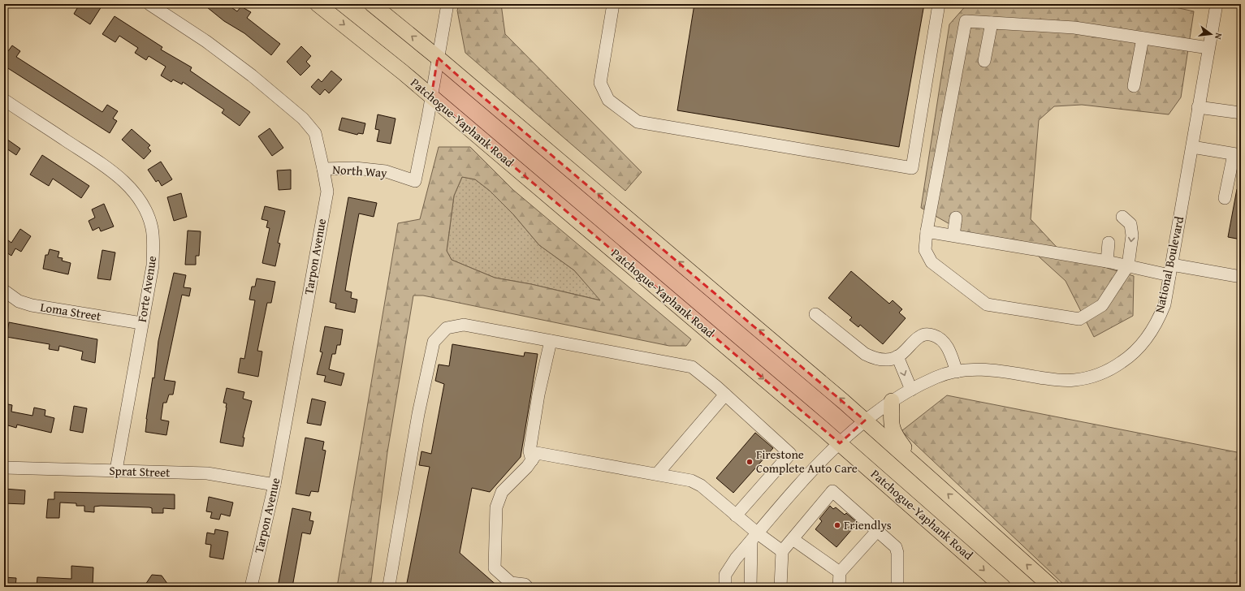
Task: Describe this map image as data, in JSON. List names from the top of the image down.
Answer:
{
  "streets": {
    "main road": ["Patchogue-Yaphank Road"],
    "street": [
      "North Way",
      "Tarpon Avenue",
      "National Boulevard",
      "Forte Avenue",
      "Loma Street",
      "Sprat Street"
    ]
  },
  "crossings": [
    ["Patchogue-Yaphank Road", "North Way"],
    ["Patchogue-Yaphank Road", "National Boulevard"],
    ["North Way", "Tarpon Avenue"],
    ["Tarpon Avenue", "Sprat Street"],
    ["Forte Avenue", "Loma Street"],
    ["Forte Avenue", "Sprat Street"]
  ],
  "places": ["Firestone Complete Auto Care", "Friendlys"],
  "north": "right"
}
